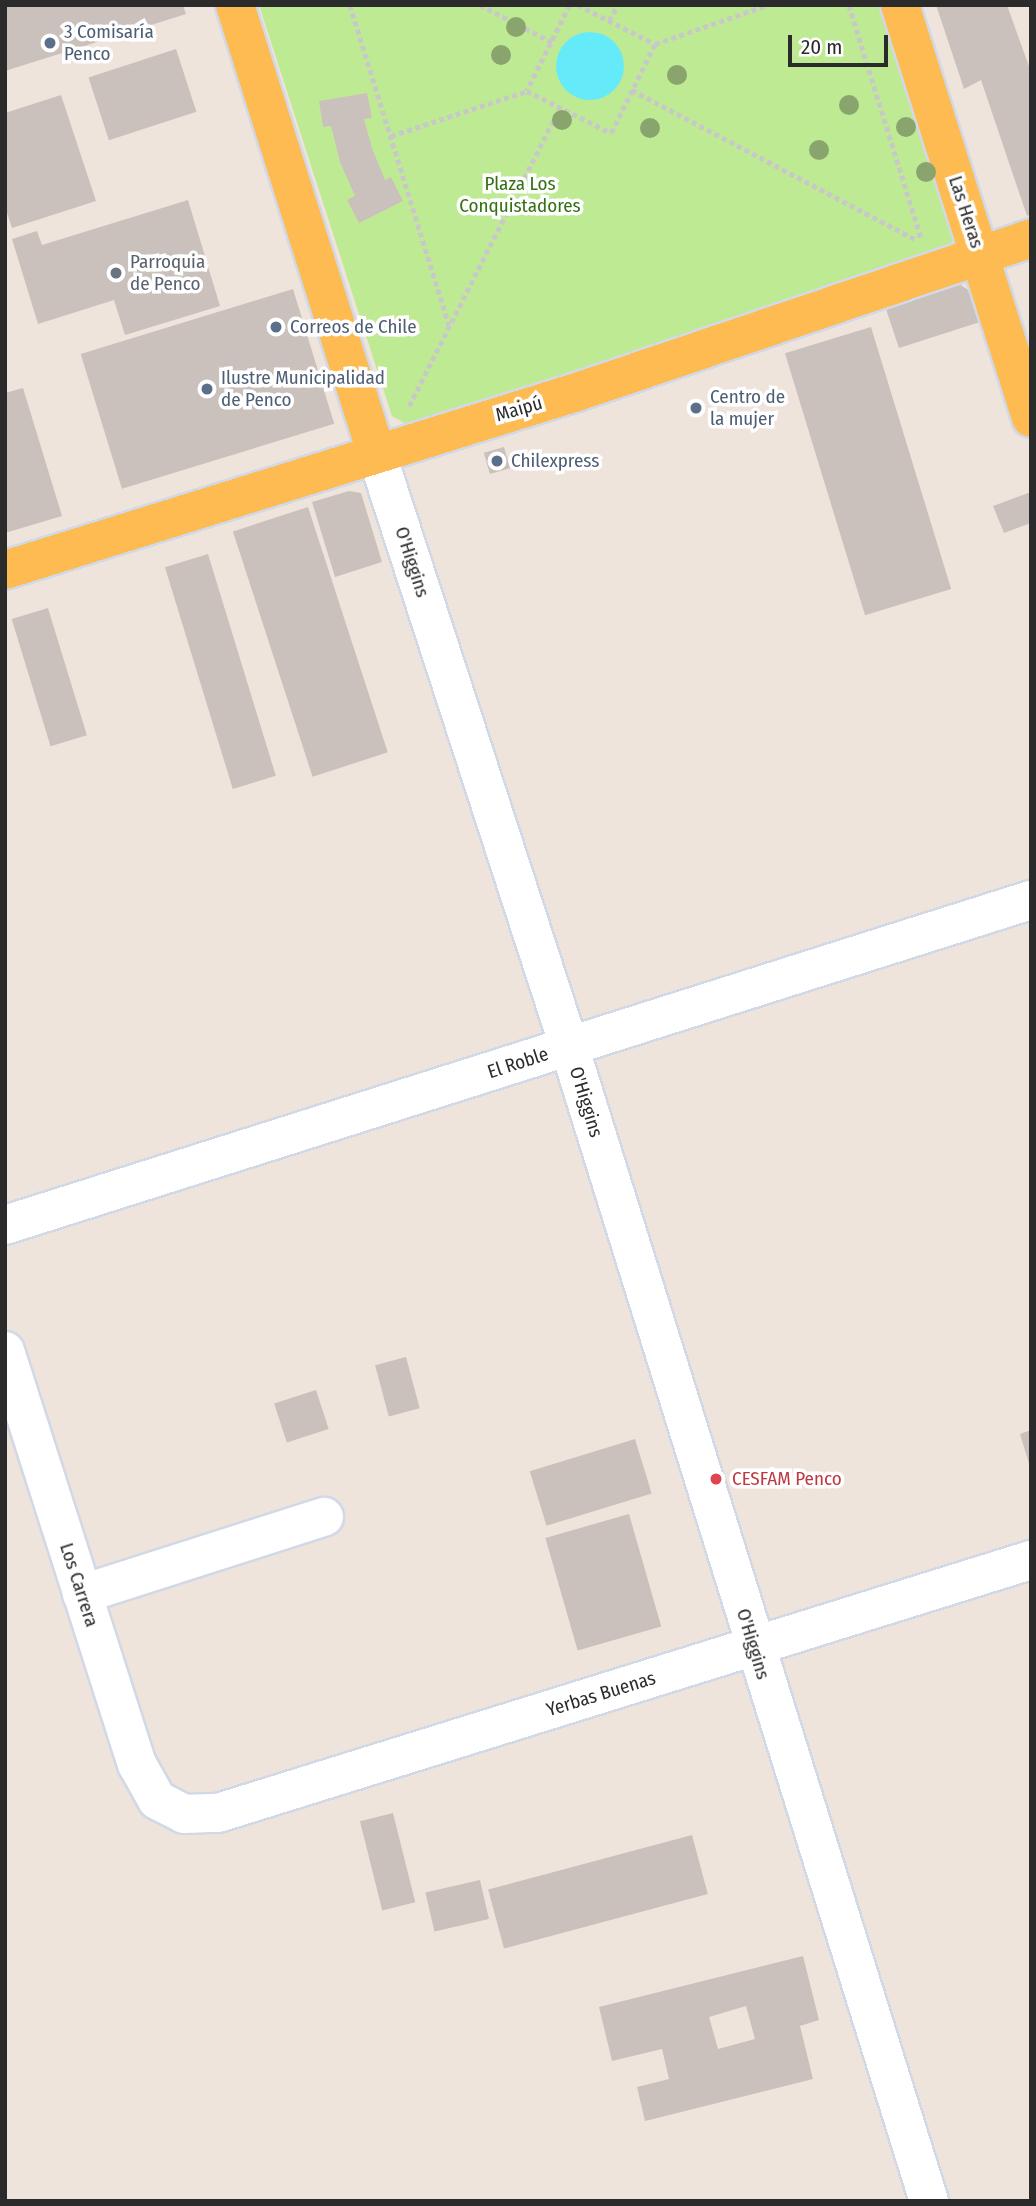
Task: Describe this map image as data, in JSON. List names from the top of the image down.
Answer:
{
  "streets": {
    "main road": ["Las Heras", "Maipú", "O'Higgins"],
    "street": ["El Roble", "Los Carrera", "Yerbas Buenas"]
  },
  "crossings": [
    ["Las Heras", "Maipú"],
    ["Maipú", "O'Higgins"],
    ["O'Higgins", "El Roble"],
    ["O'Higgins", "Yerbas Buenas"],
    ["Los Carrera", "Yerbas Buenas"]
  ],
  "parks": ["Plaza Los Conquistadores"],
  "places": [
    "3 Comisaría Penco",
    "Parroquia de Penco",
    "Correos de Chile",
    "Ilustre Municipalidad de Penco",
    "Centro de la mujer",
    "Chilexpress",
    "CESFAM Penco"
  ],
  "scale_bar": "20 m"
}
